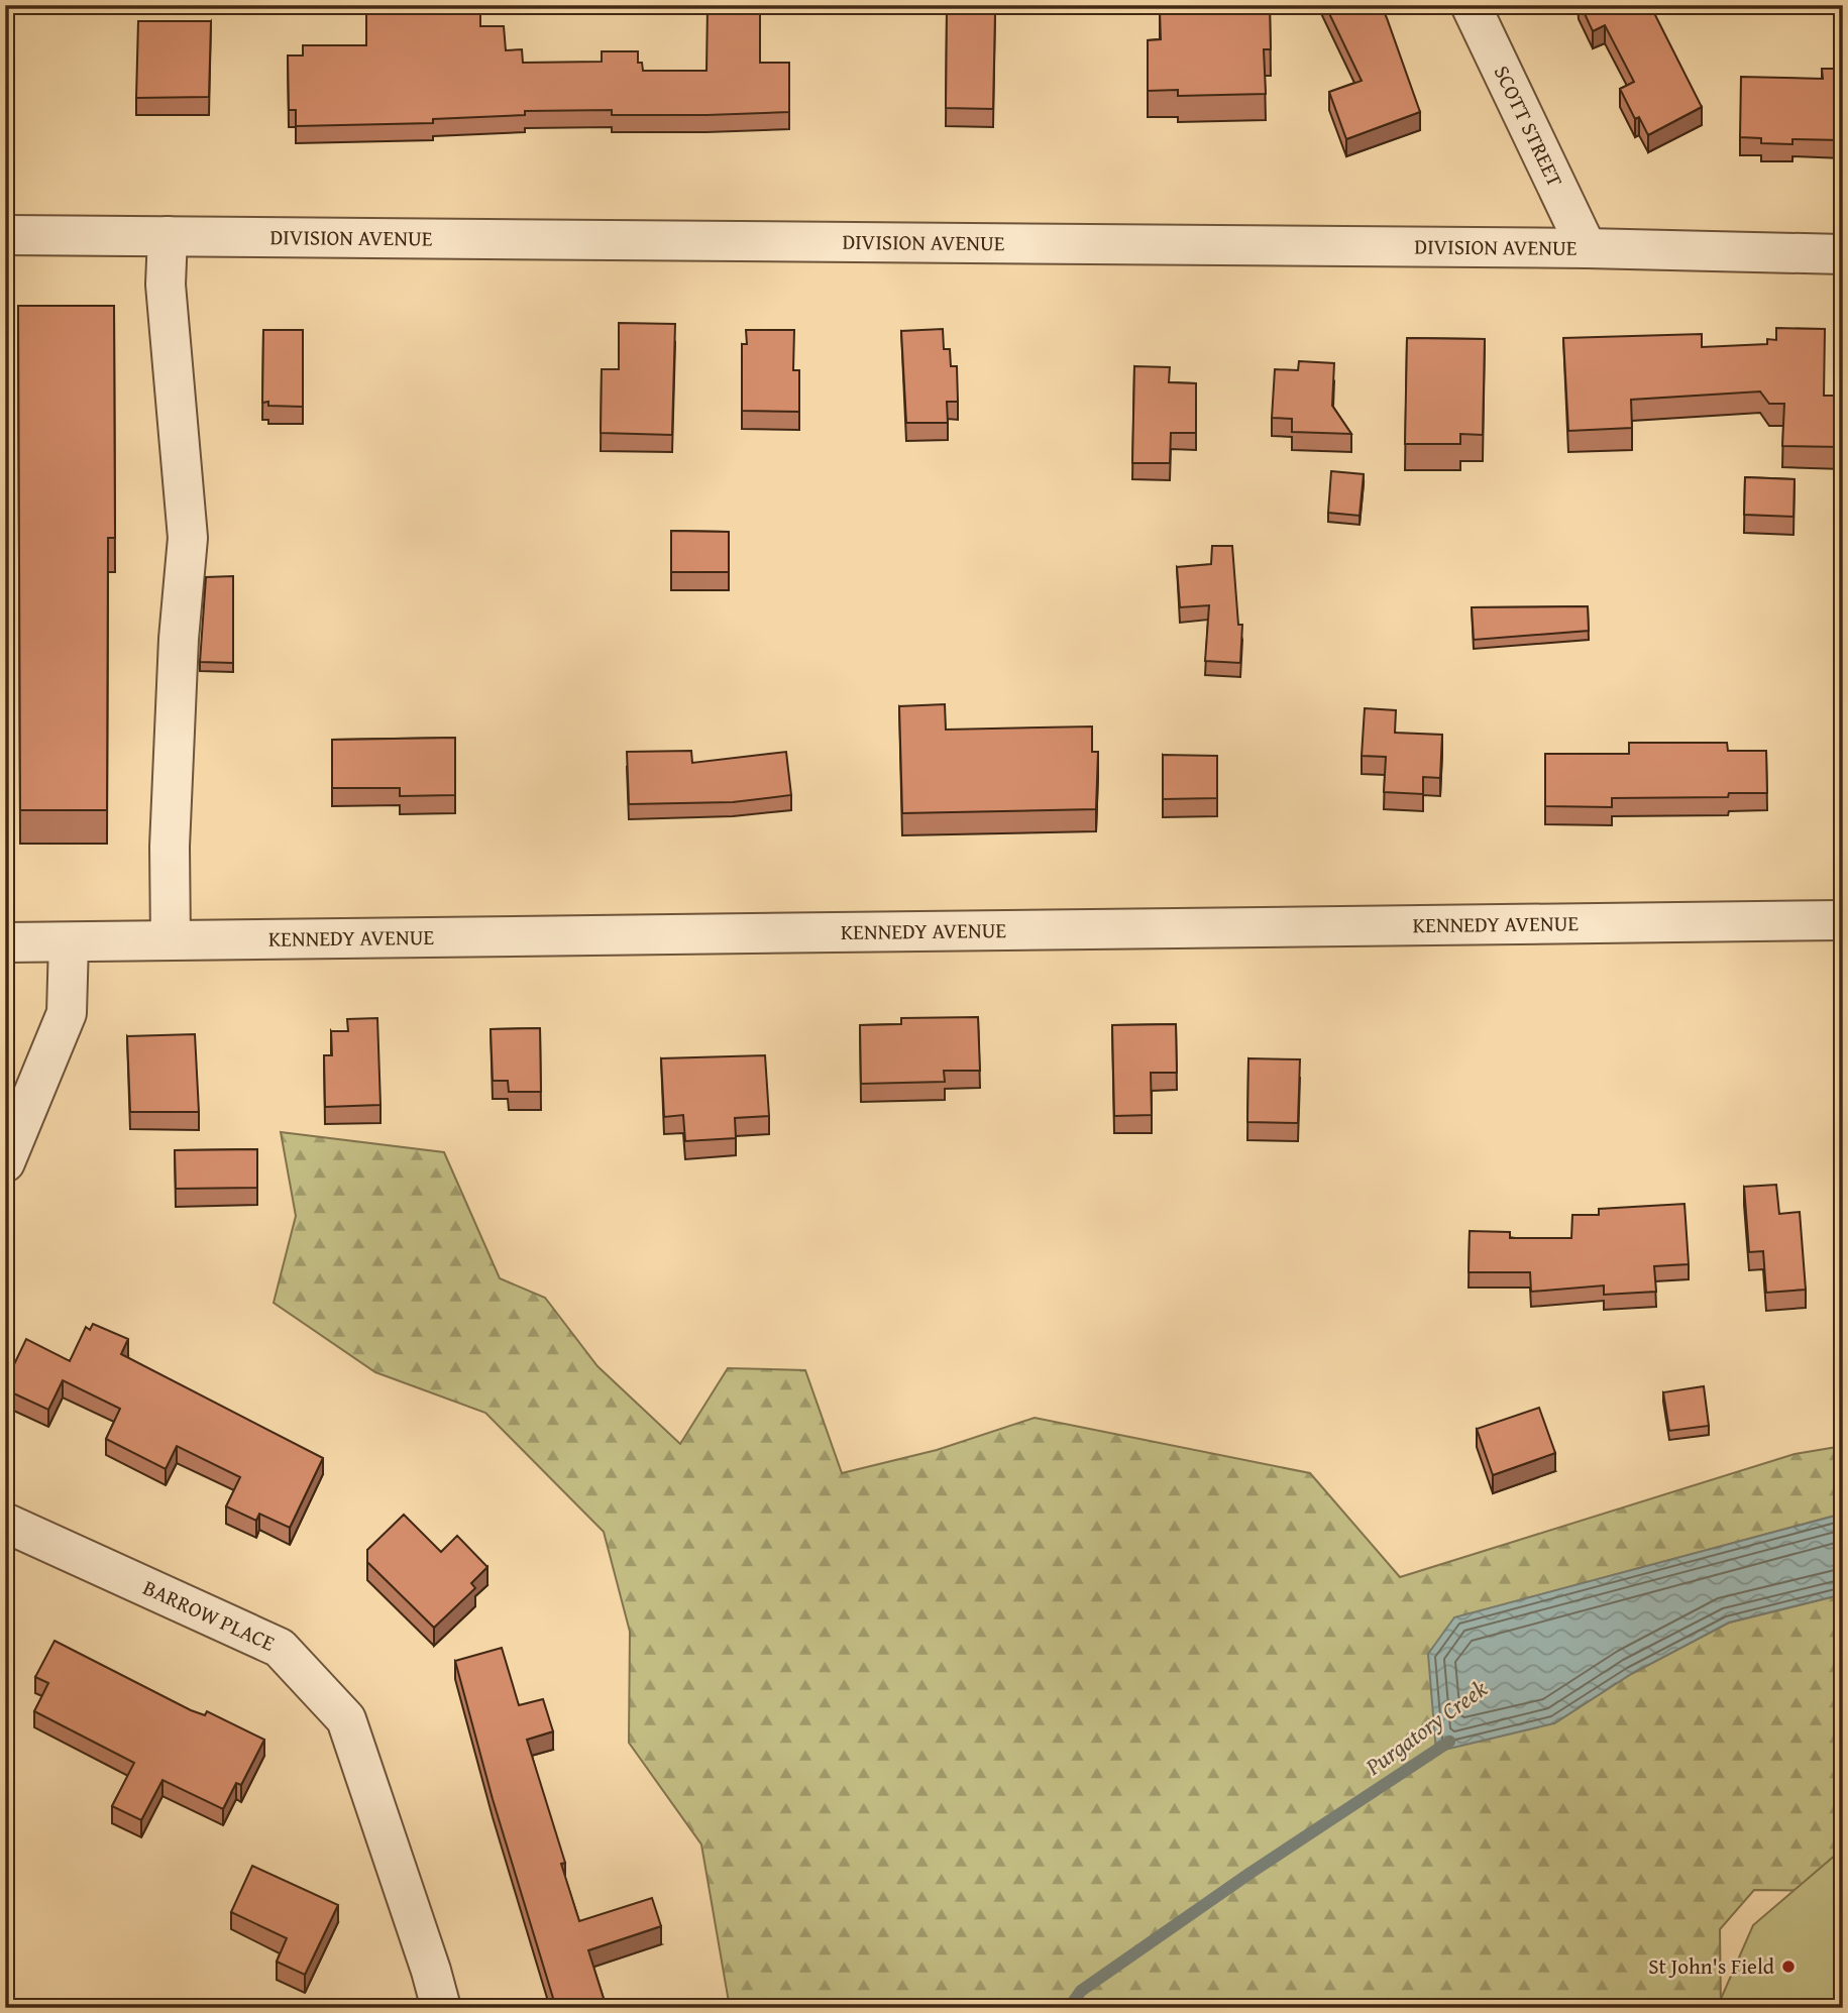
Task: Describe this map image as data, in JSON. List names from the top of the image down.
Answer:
{
  "streets": {
    "street": [
      "SCOTT STREET",
      "DIVISION AVENUE",
      "KENNEDY AVENUE",
      "BARROW PLACE"
    ]
  },
  "crossings": [
    ["SCOTT STREET", "DIVISION AVENUE"]
  ],
  "water": ["Purgatory Creek"],
  "places": ["St John's Field"]
}
